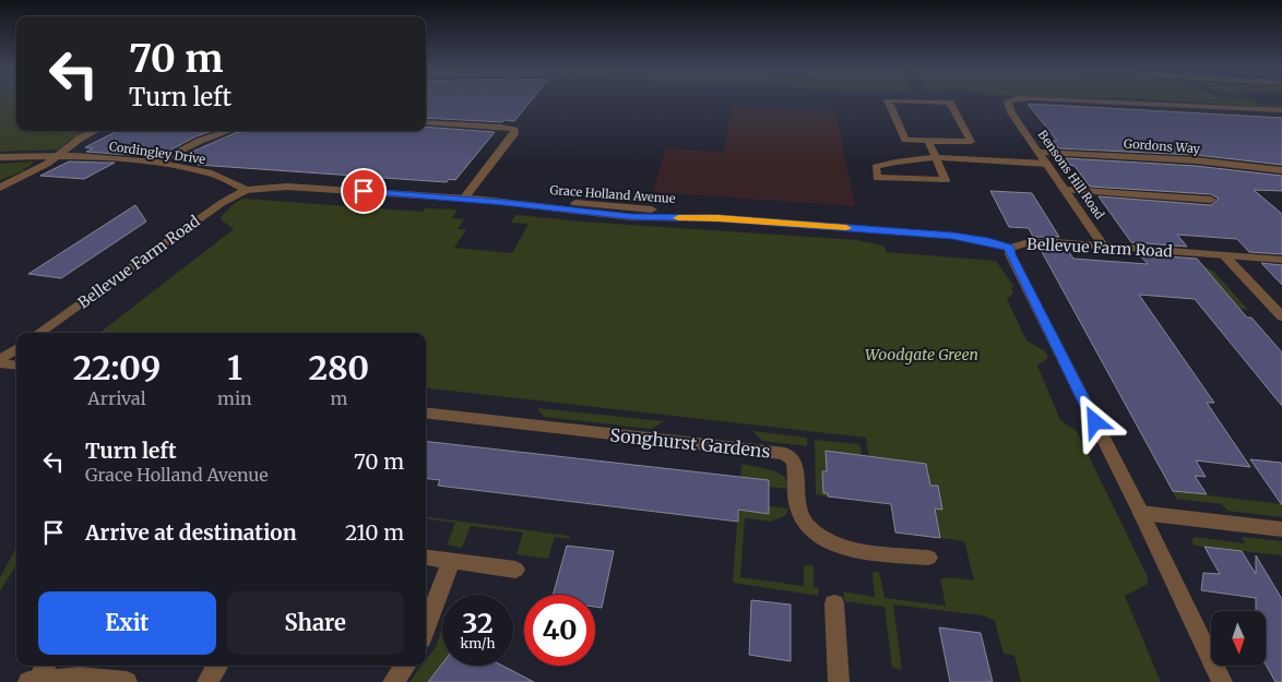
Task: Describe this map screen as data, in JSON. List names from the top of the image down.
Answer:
{
  "streets": {
    "street": [
      "Gordons Way",
      "Cordingley Drive",
      "Bensons Hill Road",
      "Grace Holland Avenue",
      "Bellevue Farm Road",
      "Songhurst Gardens"
    ]
  },
  "crossings": [
    ["Gordons Way", "Bensons Hill Road"],
    ["Cordingley Drive", "Grace Holland Avenue"],
    ["Cordingley Drive", "Bellevue Farm Road"],
    ["Bensons Hill Road", "Bellevue Farm Road"],
    ["Grace Holland Avenue", "Bellevue Farm Road"]
  ],
  "parks": ["Woodgate Green"],
  "north": "bottom",
  "page": {
    "turn": ["70 m", "Turn left"],
    "eta": [
      "22:09",
      "Arrival",
      "1",
      "min",
      "280",
      "m"
    ],
    "list": [
      {
        "name": "Turn left",
        "note": "Grace Holland Avenue",
        "value": "70 m"
      },
      {
        "name": "Arrive at destination",
        "value": "210 m"
      }
    ],
    "buttons": ["Exit", "Share"],
    "speed": "32 km/h",
    "limit": "40"
  }
}
